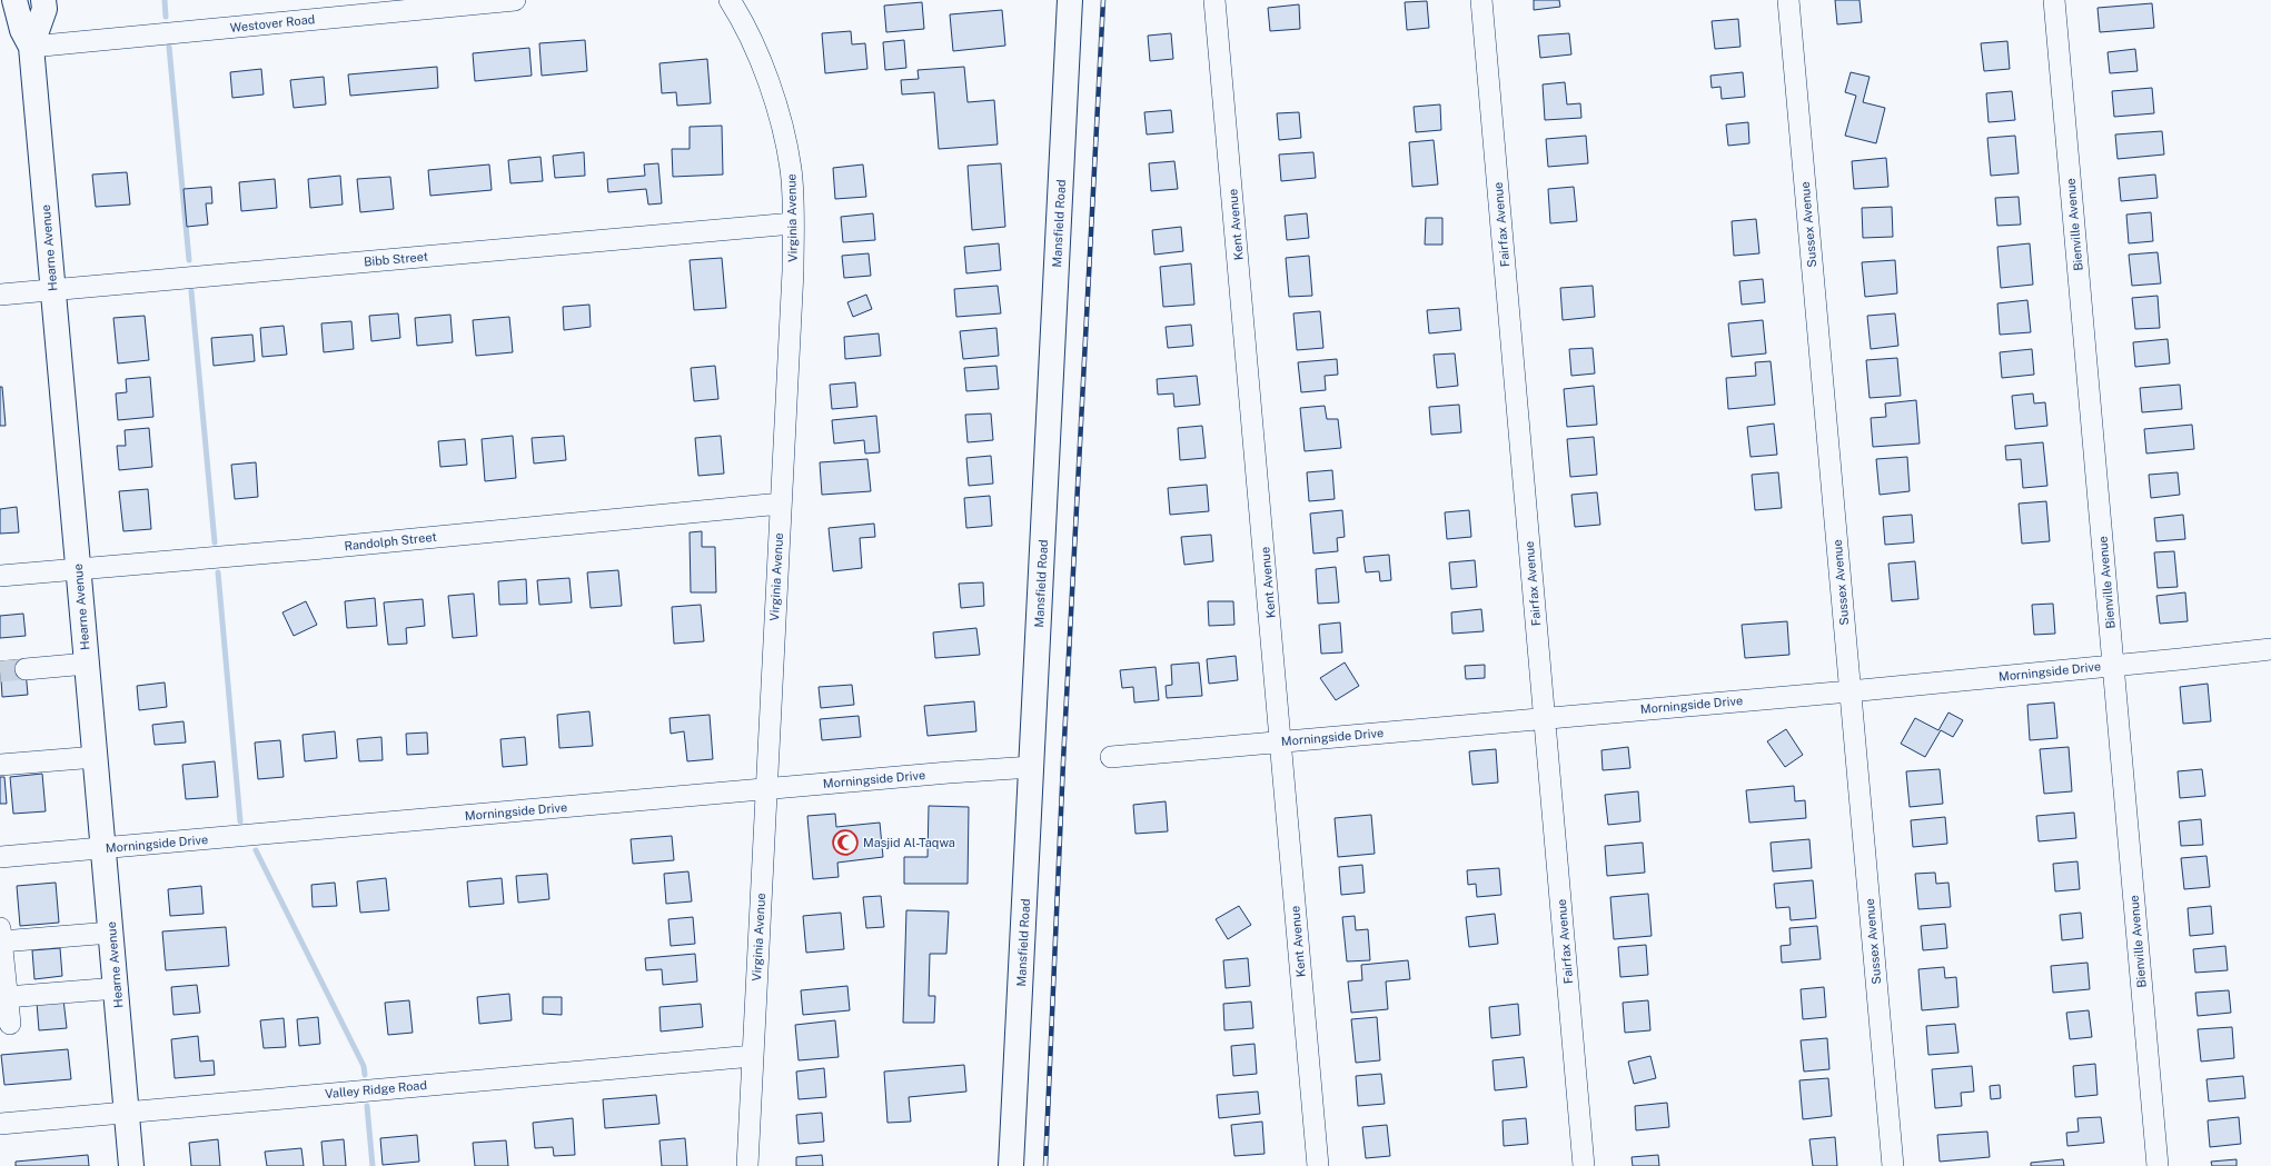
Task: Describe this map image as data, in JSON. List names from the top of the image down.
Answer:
{
  "streets": {
    "main road": ["Mansfield Road", "Hearne Avenue"],
    "street": [
      "Westover Road",
      "Virginia Avenue",
      "Kent Avenue",
      "Fairfax Avenue",
      "Sussex Avenue",
      "Bienville Avenue",
      "Bibb Street",
      "Randolph Street",
      "Morningside Drive",
      "Valley Ridge Road"
    ]
  },
  "crossings": [
    ["Westover Road", "Hearne Avenue"],
    ["Virginia Avenue", "Bibb Street"],
    ["Virginia Avenue", "Randolph Street"],
    ["Virginia Avenue", "Morningside Drive"],
    ["Virginia Avenue", "Valley Ridge Road"],
    ["Mansfield Road", "Morningside Drive"],
    ["Kent Avenue", "Morningside Drive"],
    ["Fairfax Avenue", "Morningside Drive"],
    ["Sussex Avenue", "Morningside Drive"],
    ["Bienville Avenue", "Morningside Drive"],
    ["Hearne Avenue", "Bibb Street"],
    ["Hearne Avenue", "Randolph Street"],
    ["Hearne Avenue", "Morningside Drive"],
    ["Hearne Avenue", "Valley Ridge Road"]
  ],
  "places": {
    "mosque": ["Masjid Al-Taqwa"]
  }
}
